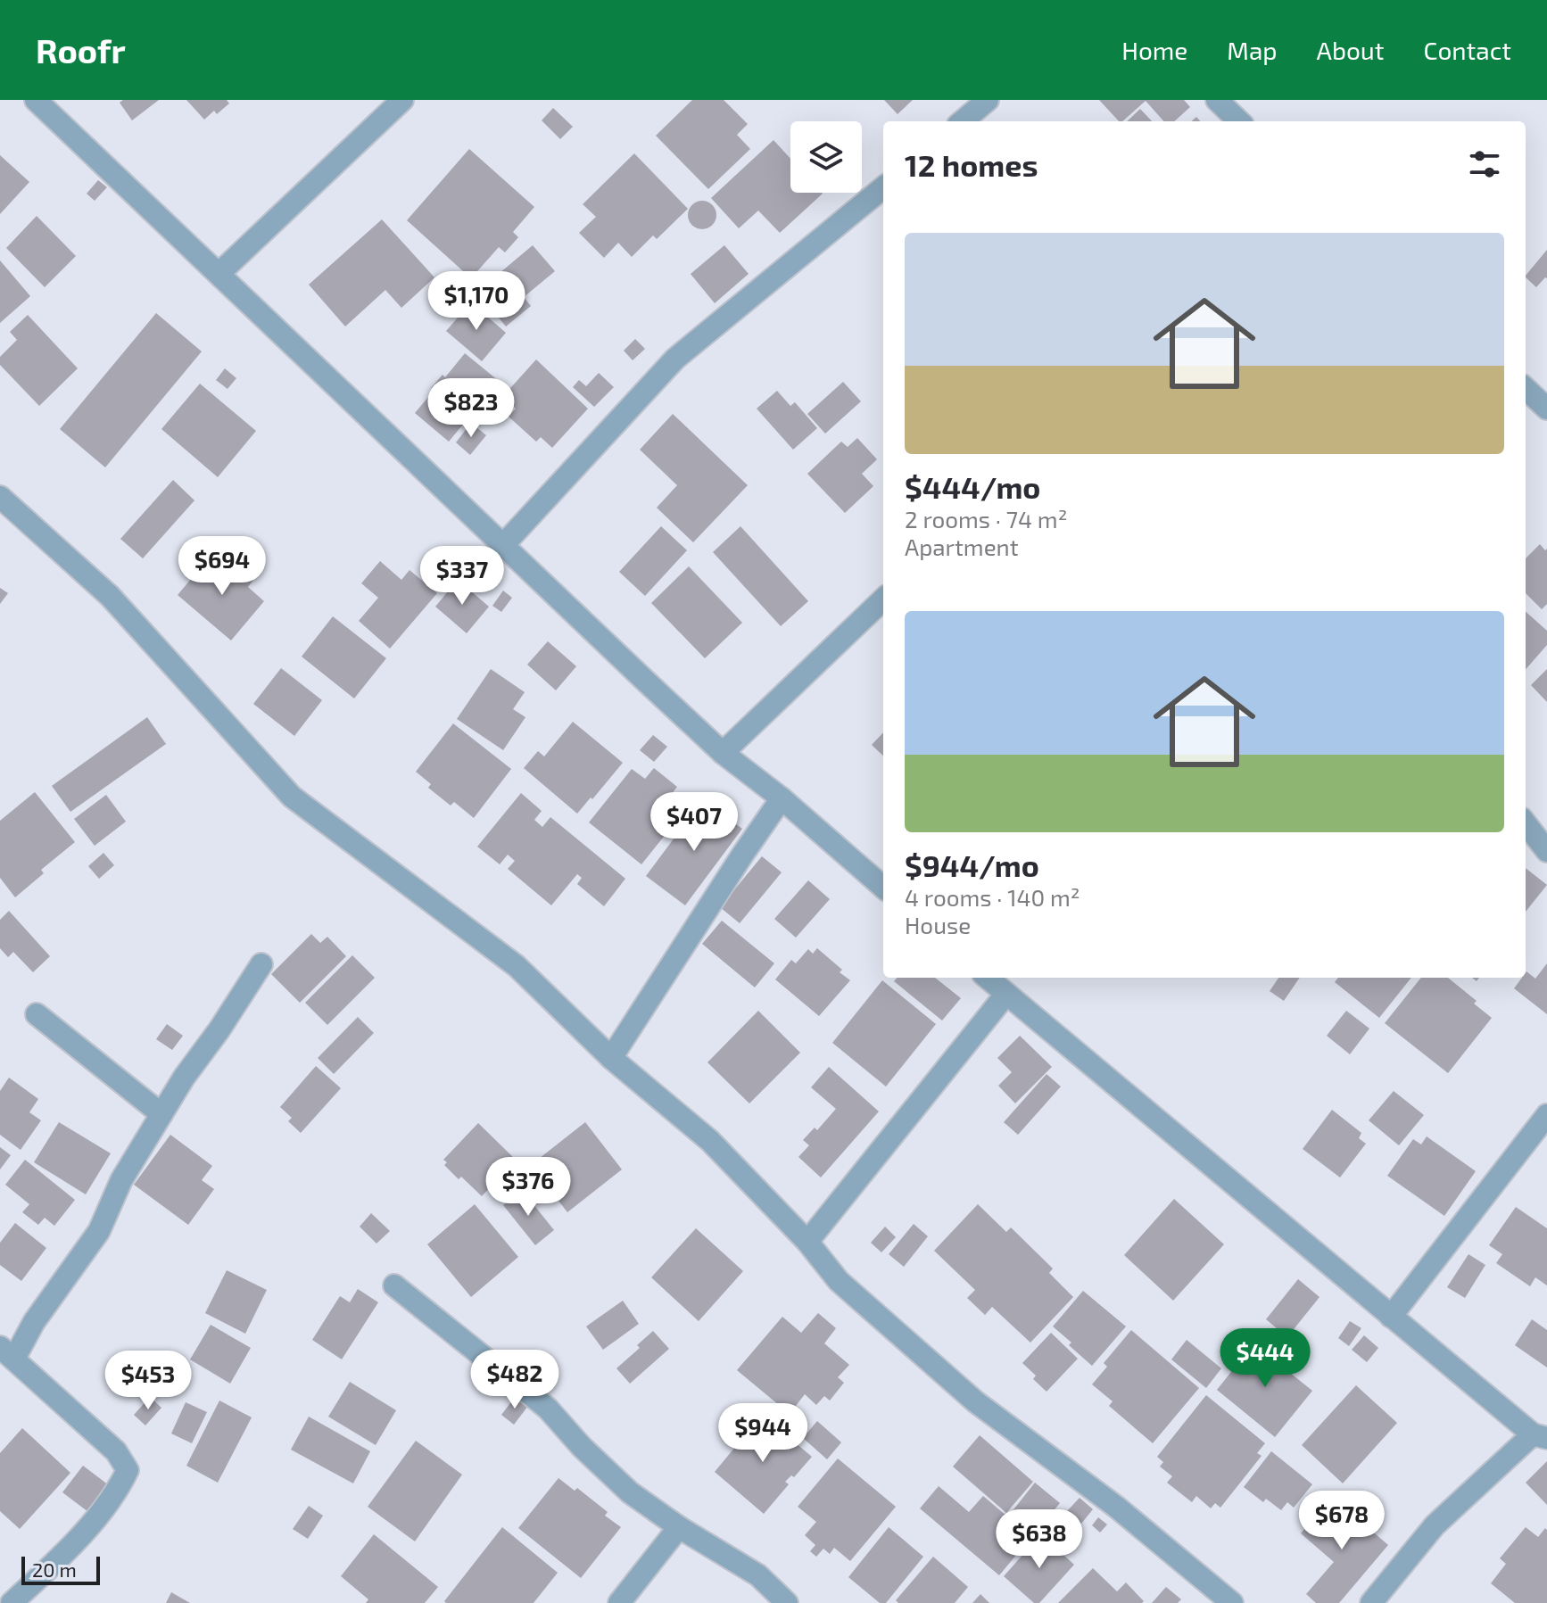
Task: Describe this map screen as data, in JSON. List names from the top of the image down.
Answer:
{
  "scale_bar": "20 m",
  "page": {
    "header": "Roofr",
    "nav": [
      "Home",
      "Map",
      "About",
      "Contact"
    ],
    "heading": "12 homes",
    "list": [
      {
        "name": "$444/mo",
        "note": "2 rooms · 74 m² · Apartment"
      },
      {
        "name": "$944/mo",
        "note": "4 rooms · 140 m² · House"
      }
    ],
    "price": [
      "$1,170",
      "$823",
      "$694",
      "$337",
      "$407",
      "$376",
      "$444",
      "$482",
      "$453",
      "$944",
      "$678",
      "$638"
    ],
    "scale": "20 m"
  }
}
